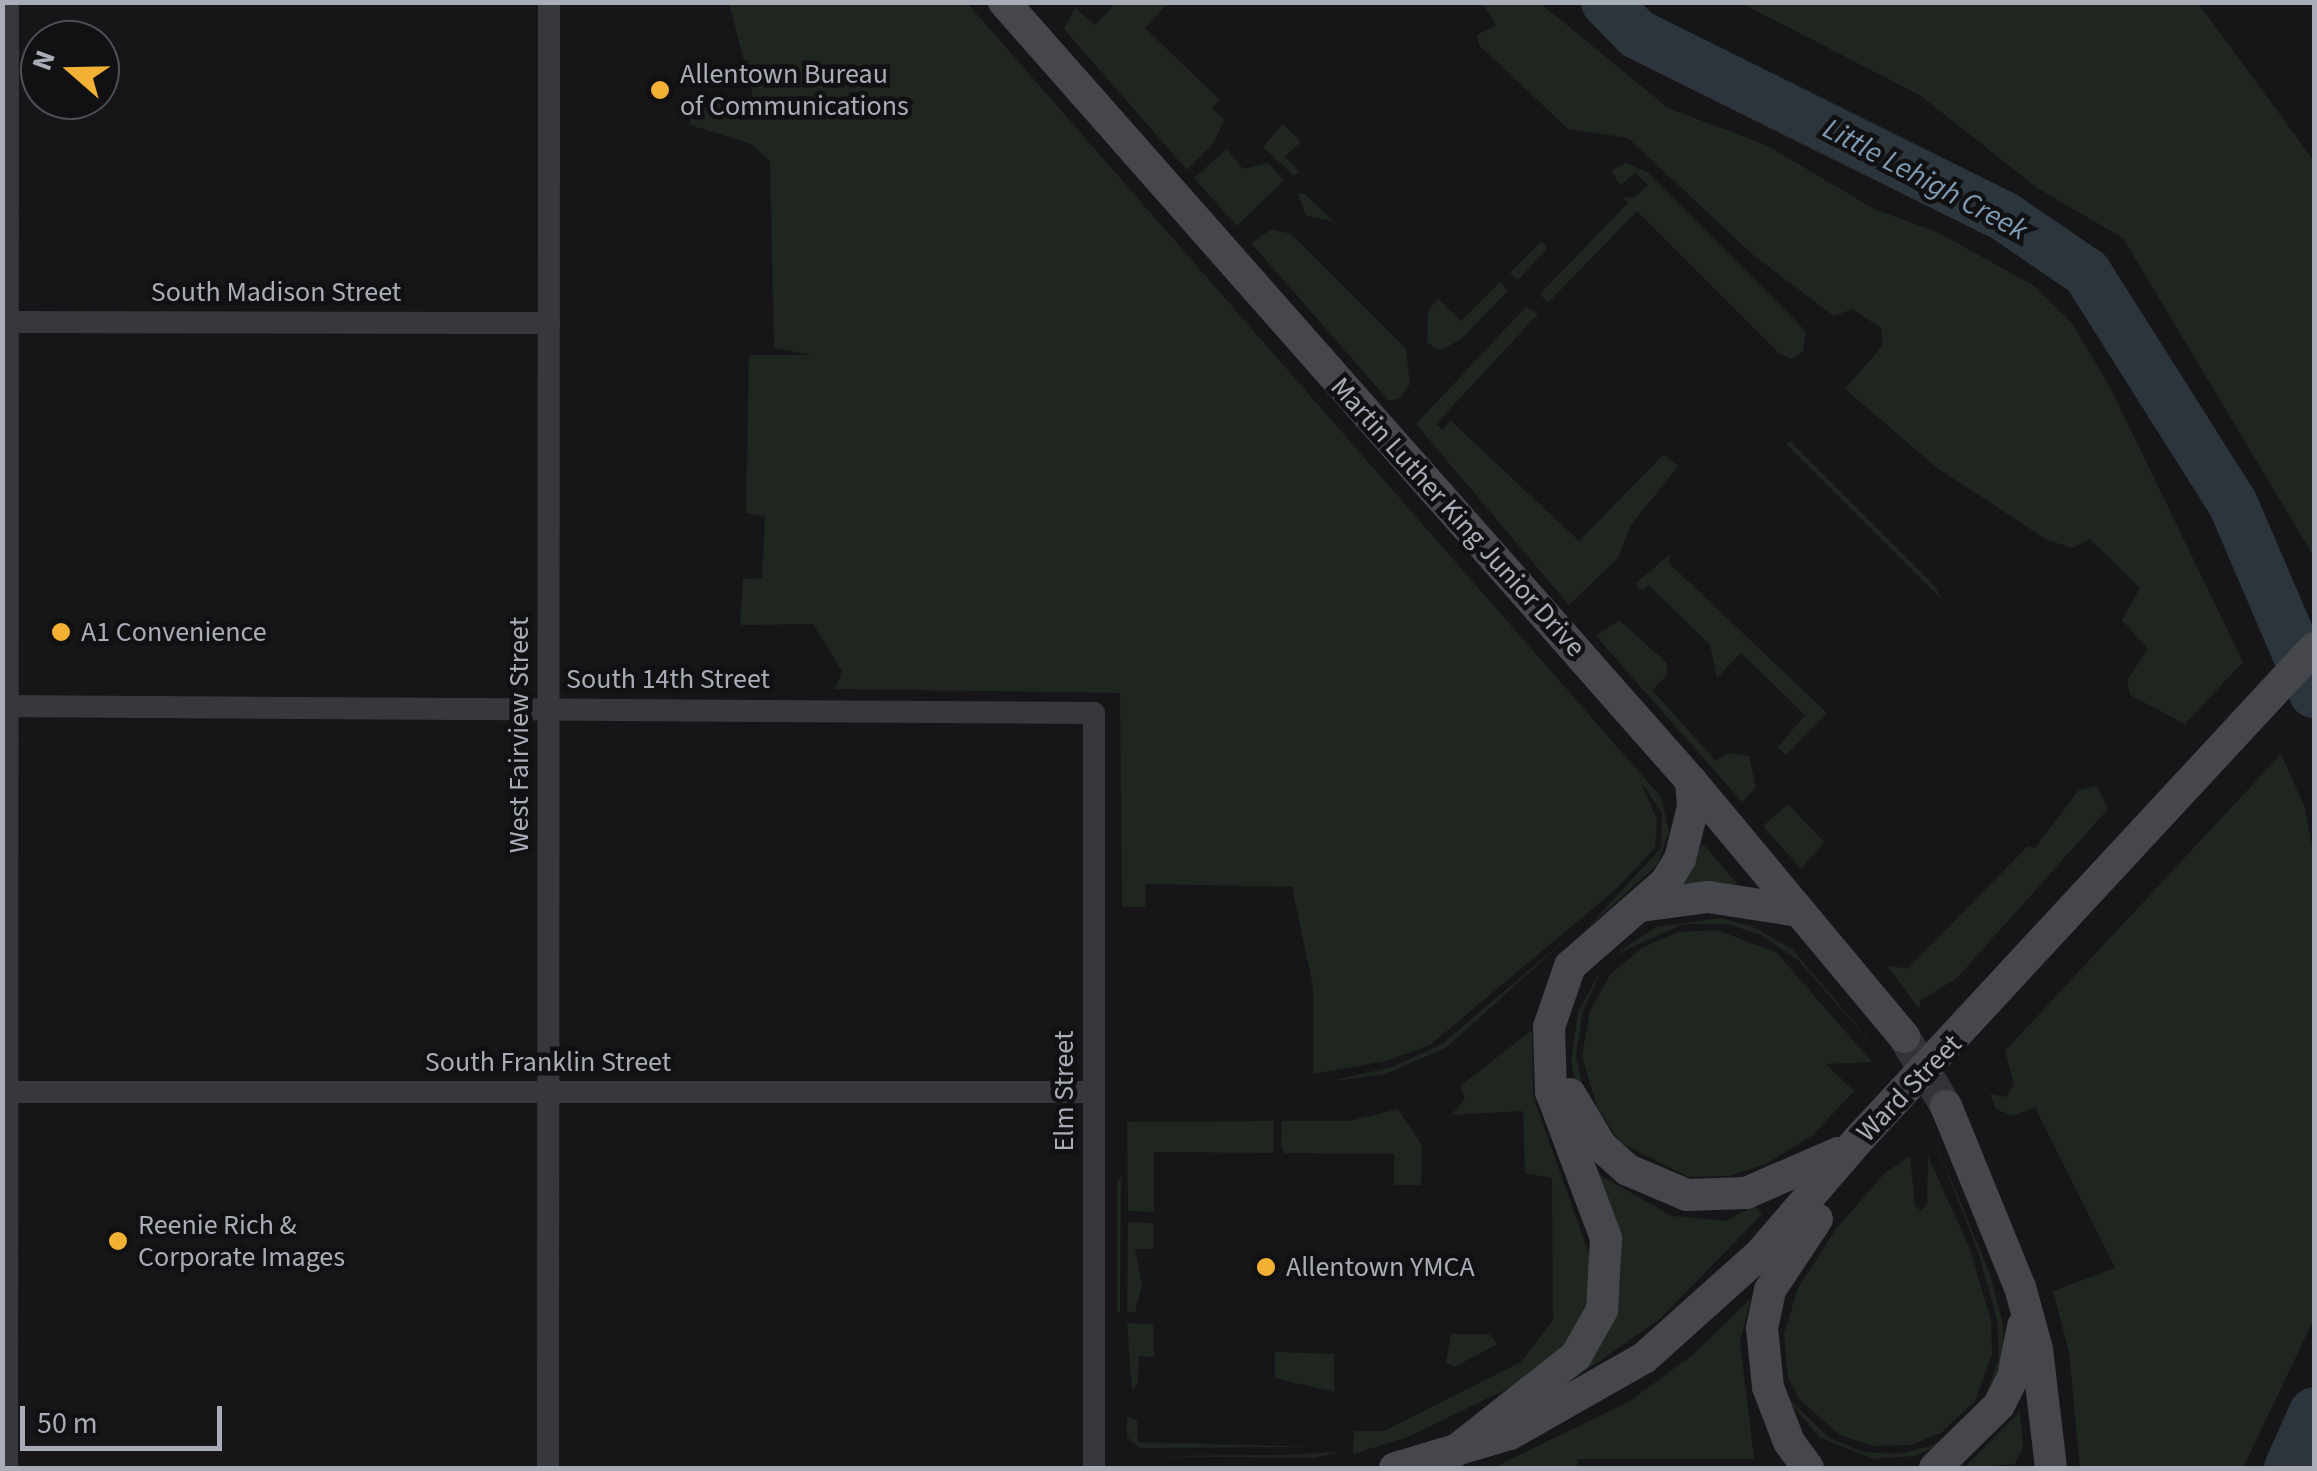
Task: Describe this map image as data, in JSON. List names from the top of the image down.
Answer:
{
  "streets": {
    "main road": ["Martin Luther King Junior Drive", "Ward Street"],
    "street": [
      "South Madison Street",
      "South 14th Street",
      "West Fairview Street",
      "South Franklin Street",
      "Elm Street"
    ]
  },
  "crossings": [
    ["South Madison Street", "West Fairview Street"],
    ["South 14th Street", "West Fairview Street"],
    ["South 14th Street", "Elm Street"],
    ["West Fairview Street", "South Franklin Street"],
    ["South Franklin Street", "Elm Street"]
  ],
  "water": ["Little Lehigh Creek"],
  "places": [
    "Allentown Bureau of Communications",
    "A1 Convenience",
    "Reenie Rich & Corporate Images",
    "Allentown YMCA"
  ],
  "scale_bar": "50 m",
  "north": "left"
}
